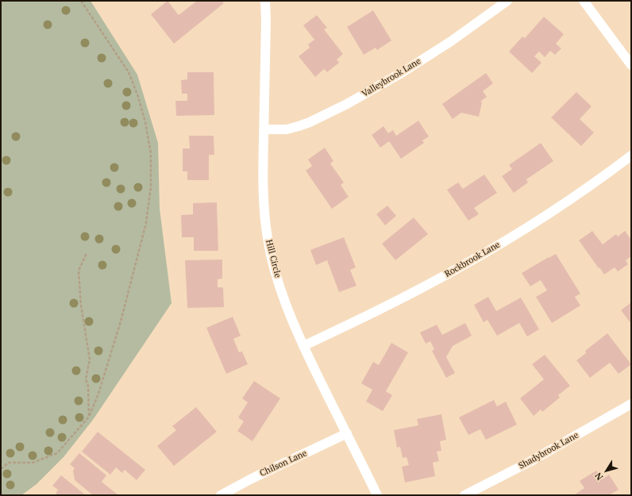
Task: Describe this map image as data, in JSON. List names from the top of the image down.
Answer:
{
  "streets": {
    "street": [
      "Valleybrook Lane",
      "Hill Circle",
      "Rockbrook Lane",
      "Shadybrook Lane",
      "Chilson Lane"
    ]
  },
  "crossings": [
    ["Valleybrook Lane", "Hill Circle"],
    ["Hill Circle", "Rockbrook Lane"],
    ["Hill Circle", "Chilson Lane"]
  ],
  "north": "bottom left"
}
